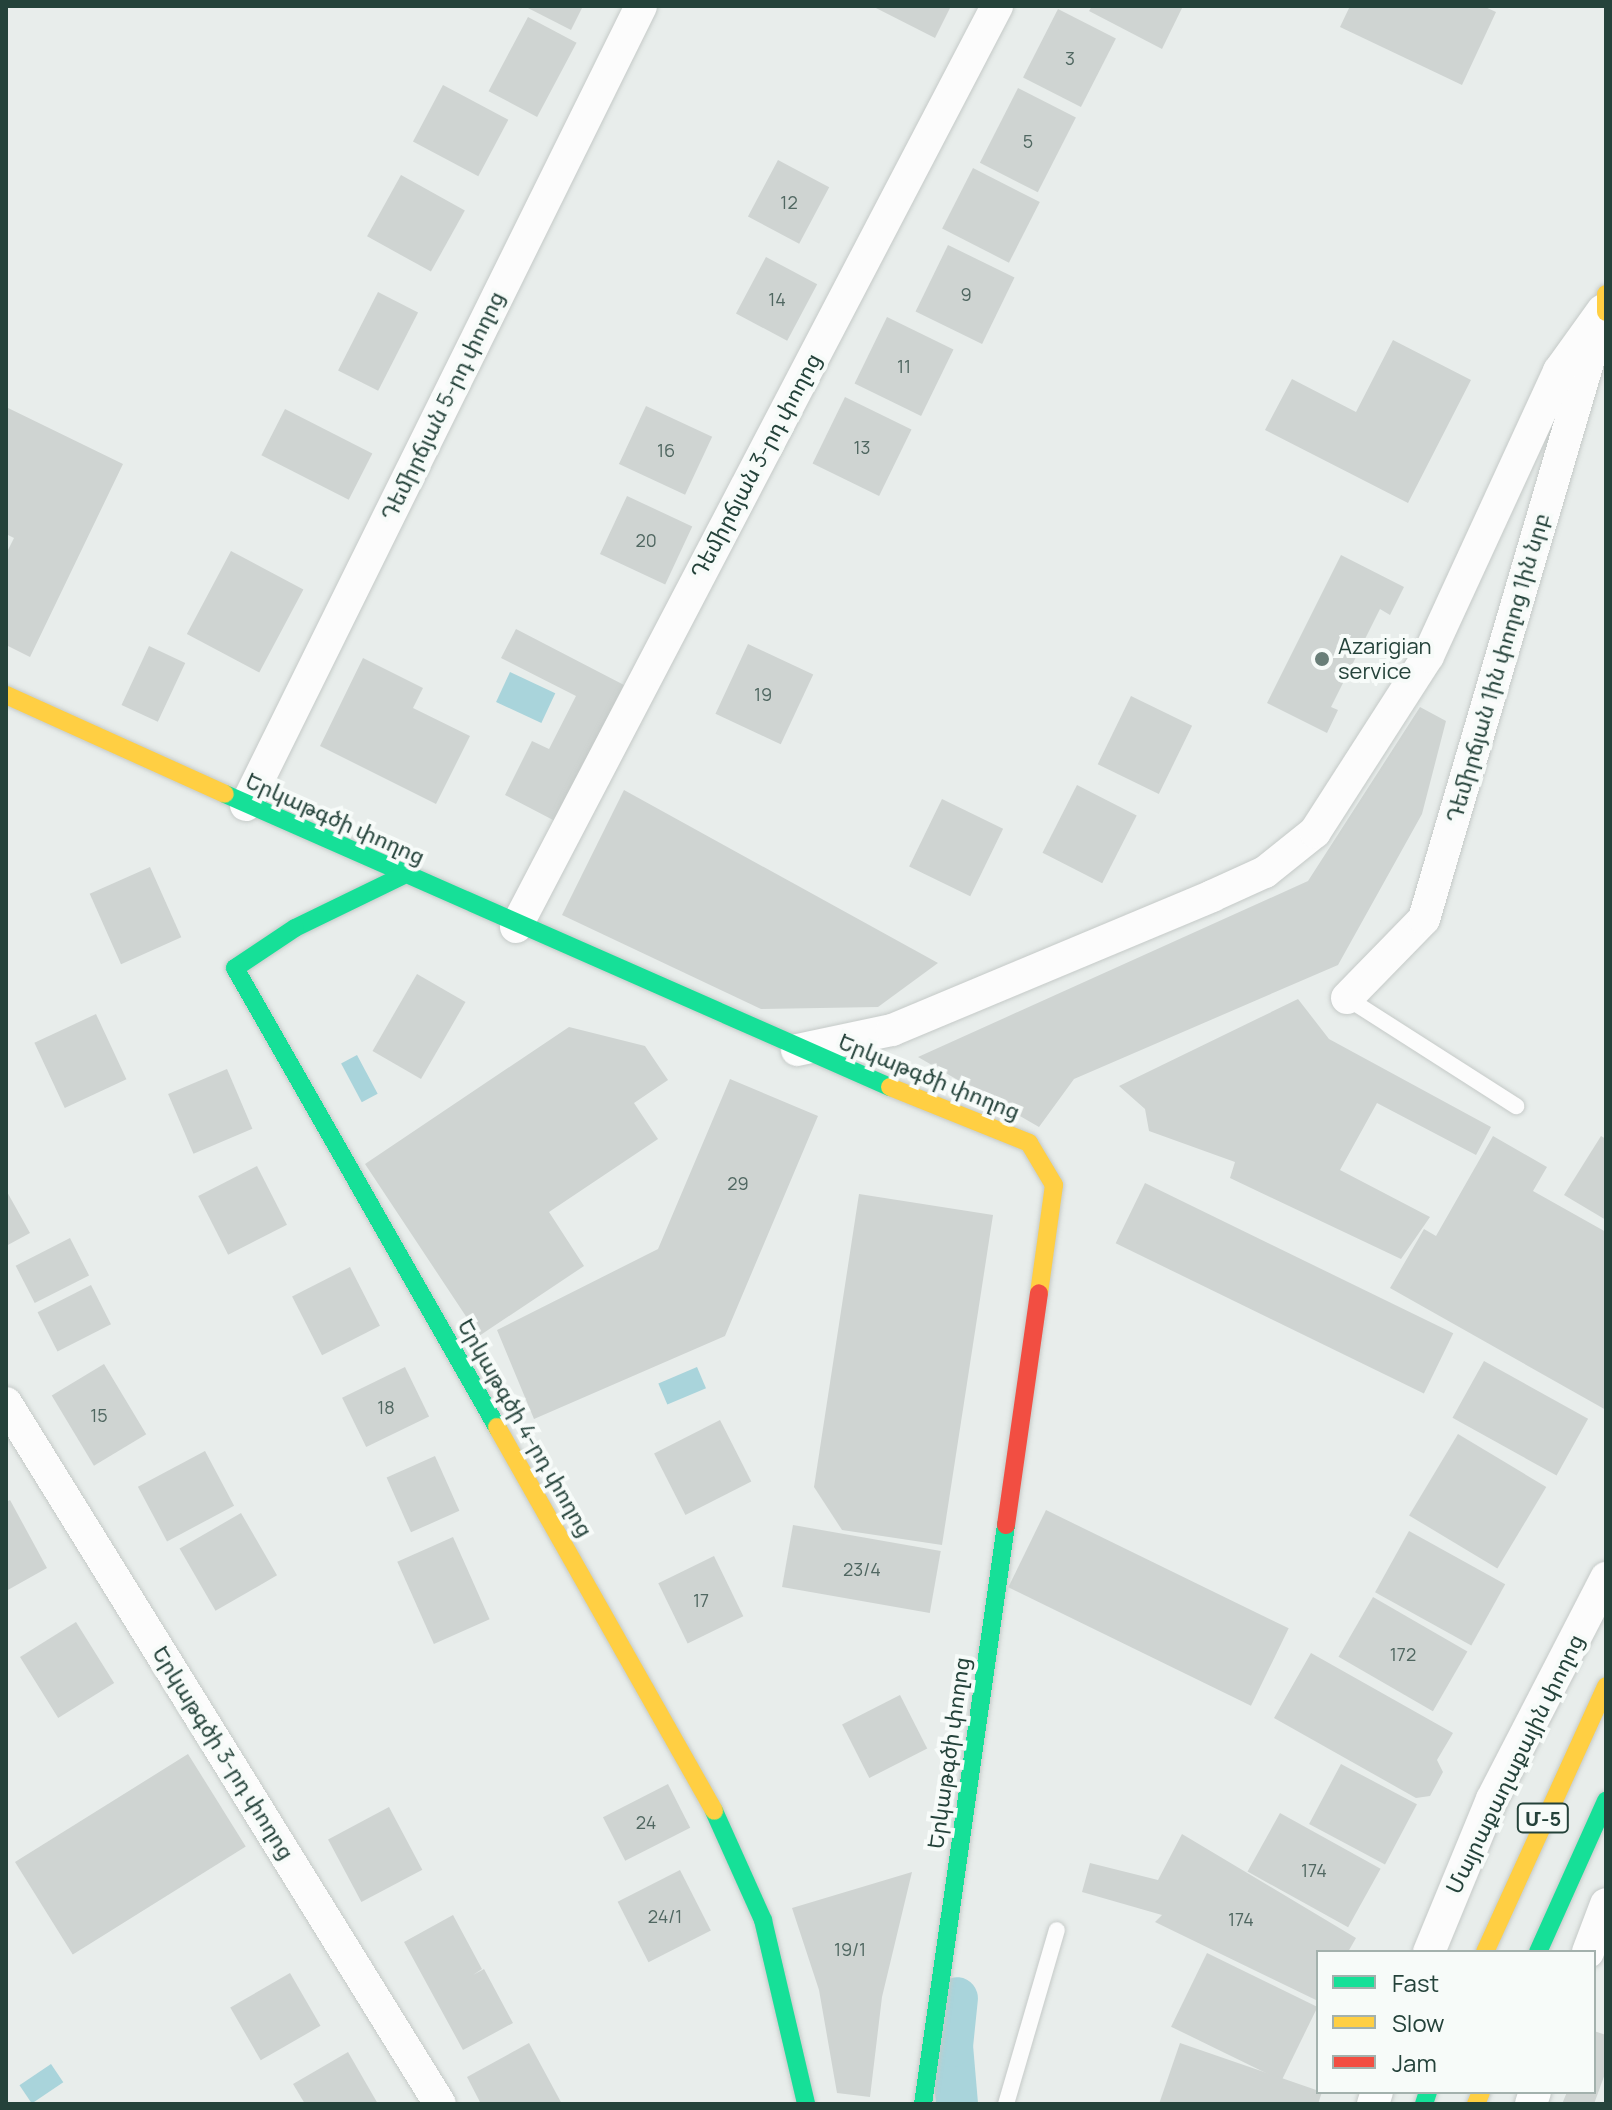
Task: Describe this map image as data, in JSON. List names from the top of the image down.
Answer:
{
  "streets": {
    "main road": ["Երկաթգծի փողոց", "Երկաթգծի 4-րդ փողոց", "Մ-5"],
    "street": [
      "Դեմիրճյան 5-րդ փողոց",
      "Դեմիրճյան 3-րդ փողոց",
      "Դեմիրճյան 1ին փողոց 1ին նրբ",
      "Երկաթգծի 3-րդ փողոց",
      "Մայրաքաղաքային փողոց"
    ]
  },
  "crossings": [
    ["Դեմիրճյան 5-րդ փողոց", "Երկաթգծի փողոց"],
    ["Դեմիրճյան 3-րդ փողոց", "Երկաթգծի փողոց"],
    ["Երկաթգծի փողոց", "Երկաթգծի 4-րդ փողոց"]
  ],
  "places": ["Azarigian service"],
  "house_numbers": [
    "3",
    "5",
    "12",
    "9",
    "14",
    "11",
    "13",
    "16",
    "20",
    "19",
    "29",
    "18",
    "15",
    "23/4",
    "17",
    "172",
    "24",
    "174",
    "24/1",
    "174",
    "19/1"
  ],
  "legend": ["Fast", "Slow", "Jam"]
}
